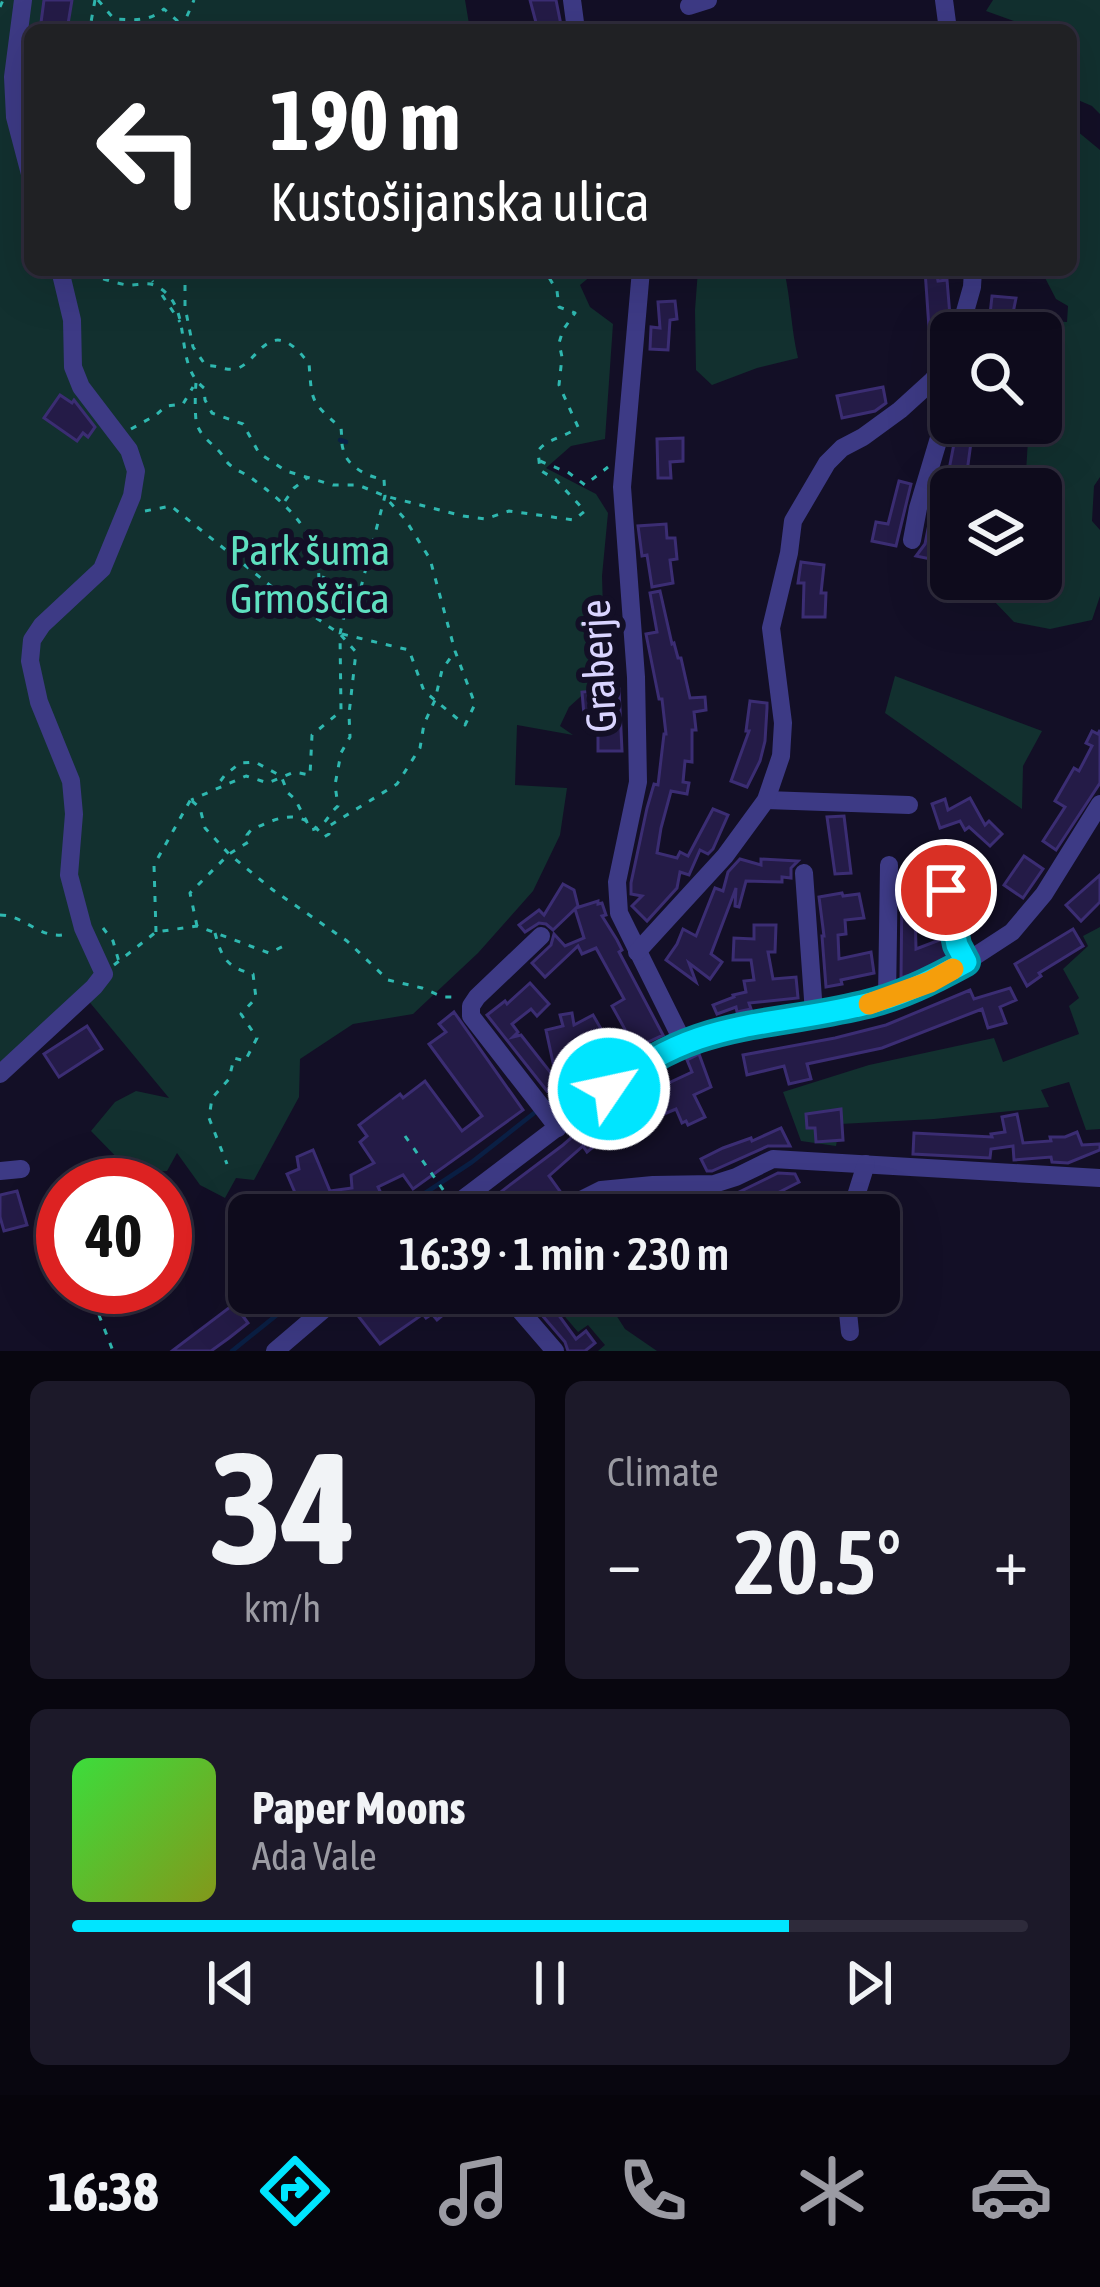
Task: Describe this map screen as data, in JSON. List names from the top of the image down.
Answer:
{
  "streets": {
    "street": ["Graberje"]
  },
  "parks": ["Park šuma Grmoščica"],
  "page": {
    "turn": ["190 m", "Kustošijanska ulica"],
    "limit": "40",
    "trip": "16:39 · 1 min · 230 m",
    "tile": [
      ["34", "km/h"],
      "Climate"
    ],
    "heat": ["−", "20.5°", "+"],
    "song": ["Paper Moons", "Ada Vale"],
    "tabs": "16:38"
  }
}
